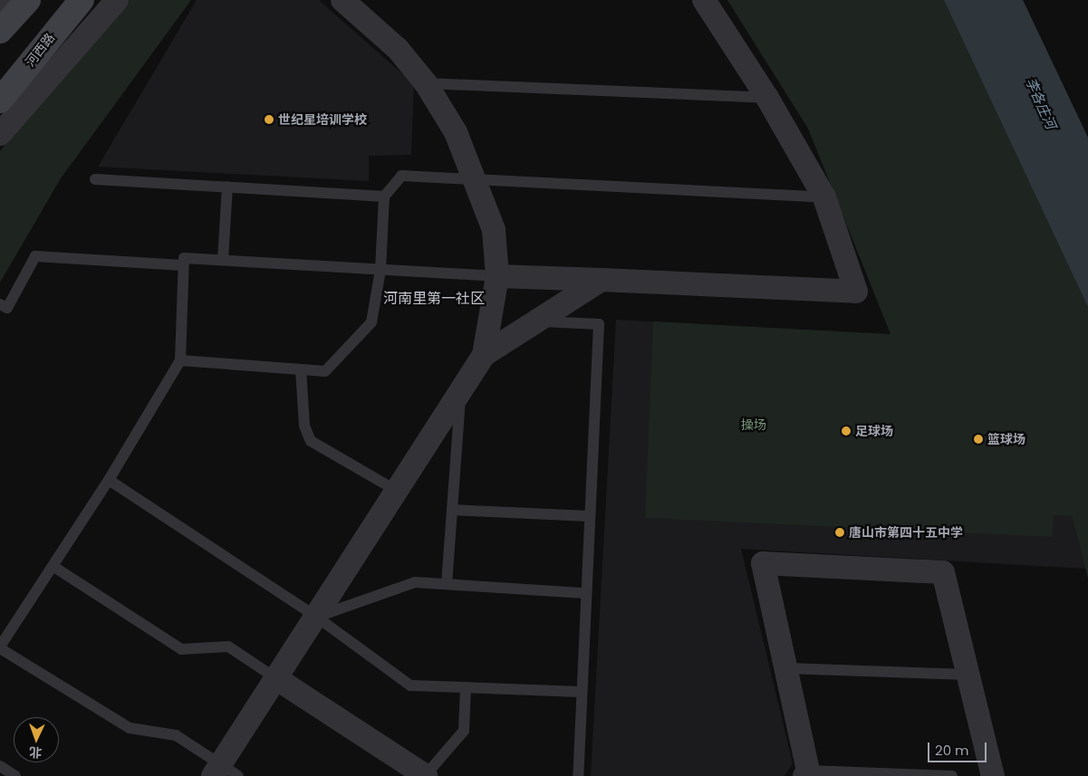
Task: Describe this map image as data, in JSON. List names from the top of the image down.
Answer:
{
  "streets": {
    "main road": ["河西路"]
  },
  "districts": ["河南里第一社区"],
  "water": ["李各庄河"],
  "parks": ["操场"],
  "places": [
    "世纪星培训学校",
    "足球场",
    "篮球场",
    "唐山市第四十五中学"
  ],
  "scale_bar": "20 m",
  "north": "bottom"
}
